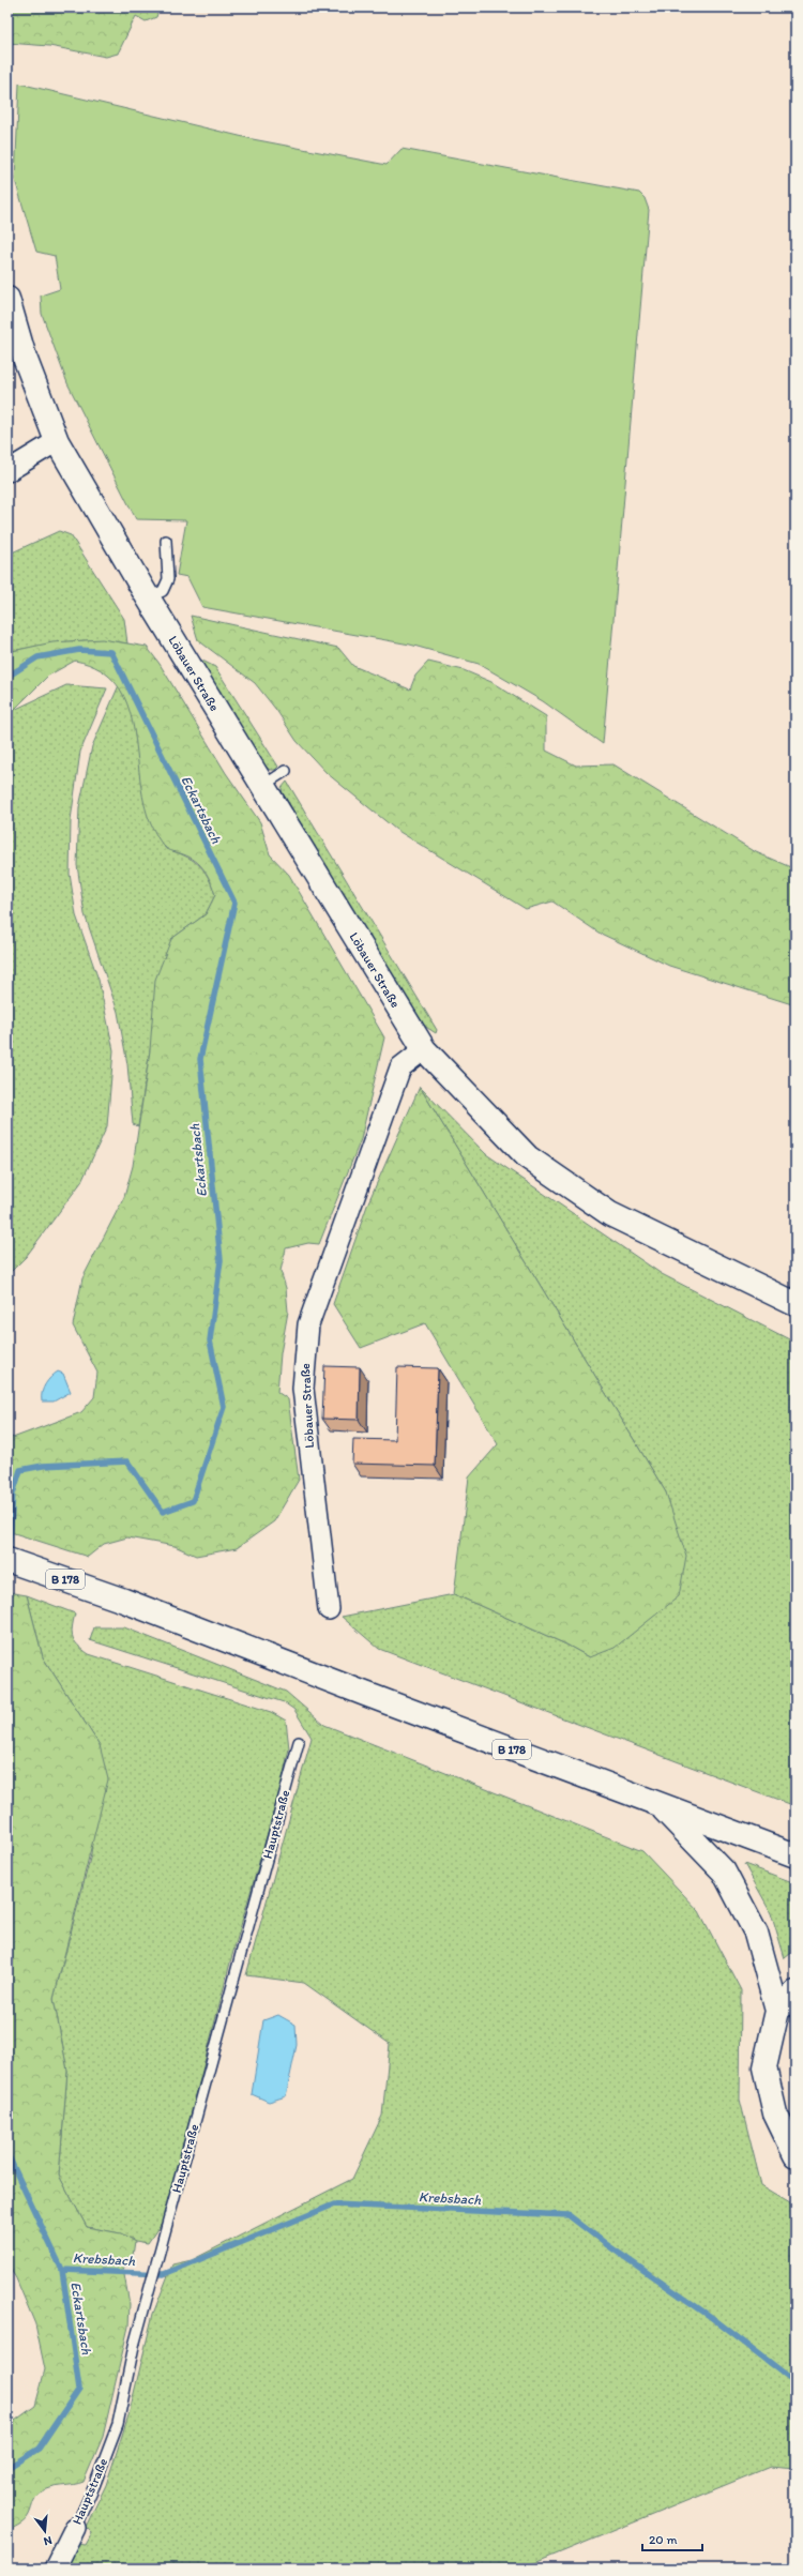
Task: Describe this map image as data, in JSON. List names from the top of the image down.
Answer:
{
  "streets": {
    "main road": ["Löbauer Straße", "B 178"],
    "street": ["Hauptstraße"]
  },
  "water": ["Eckartsbach", "Krebsbach"],
  "scale_bar": "20 m",
  "north": "bottom"
}
